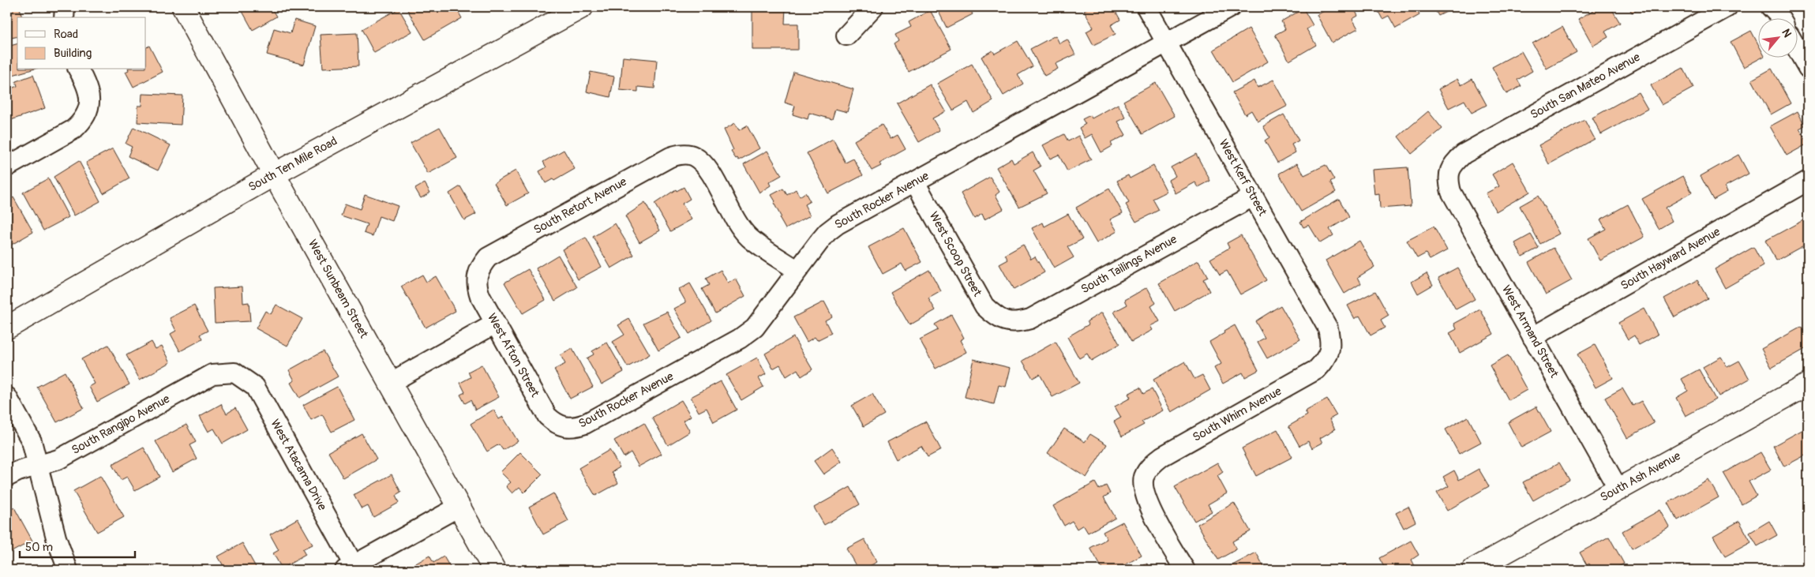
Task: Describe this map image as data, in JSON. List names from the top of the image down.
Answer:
{
  "streets": {
    "street": [
      "South San Mateo Avenue",
      "South Ten Mile Road",
      "West Kerf Street",
      "South Rocker Avenue",
      "South Retort Avenue",
      "West Scoop Street",
      "South Hayward Avenue",
      "South Tailings Avenue",
      "West Sunbeam Street",
      "West Armand Street",
      "West Afton Street",
      "South Whim Avenue",
      "South Rangipo Avenue",
      "West Atacama Drive",
      "South Ash Avenue"
    ]
  },
  "crossings": [
    ["South San Mateo Avenue", "West Armand Street"],
    ["South Ten Mile Road", "West Sunbeam Street"],
    ["West Kerf Street", "South Rocker Avenue"],
    ["West Kerf Street", "South Tailings Avenue"],
    ["West Kerf Street", "South Whim Avenue"],
    ["South Rocker Avenue", "South Retort Avenue"],
    ["South Rocker Avenue", "West Scoop Street"],
    ["South Rocker Avenue", "West Afton Street"],
    ["South Retort Avenue", "West Afton Street"],
    ["West Scoop Street", "South Tailings Avenue"],
    ["South Hayward Avenue", "West Armand Street"],
    ["West Armand Street", "South Ash Avenue"],
    ["South Rangipo Avenue", "West Atacama Drive"]
  ],
  "legend": ["Road", "Building"],
  "scale_bar": "50 m",
  "north": "top right"
}
